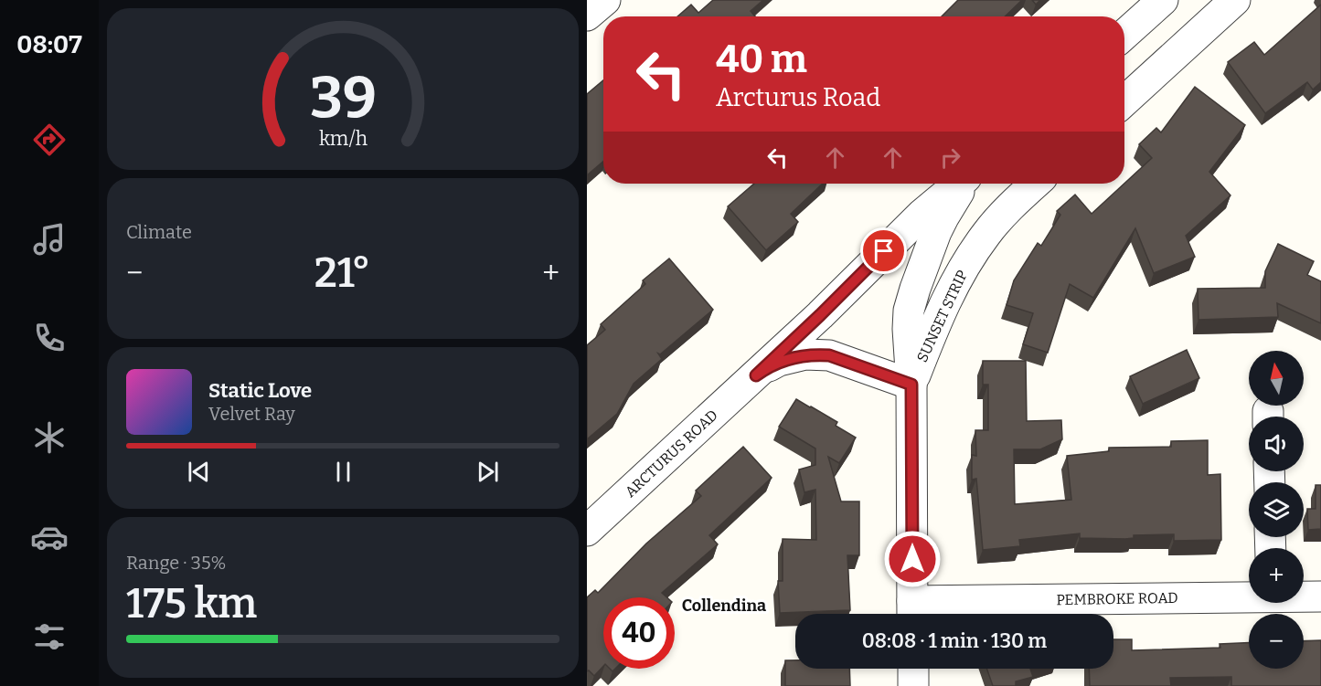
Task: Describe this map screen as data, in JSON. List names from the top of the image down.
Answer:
{
  "streets": {
    "street": ["SUNSET STRIP", "ARCTURUS ROAD", "PEMBROKE ROAD"]
  },
  "crossings": [
    ["SUNSET STRIP", "ARCTURUS ROAD"],
    ["SUNSET STRIP", "PEMBROKE ROAD"]
  ],
  "districts": ["Collendina"],
  "north": "top",
  "page": {
    "tabs": "08:07",
    "turn": ["40 m", "Arcturus Road"],
    "tile": [
      "Climate",
      ["Range · 35%", "175 km"]
    ],
    "heat": ["−", "21°", "+"],
    "map_buttons": ["+", "−"],
    "song": ["Static Love", "Velvet Ray"],
    "limit": "40",
    "trip": "08:08 · 1 min · 130 m",
    "gauge": ["39", "km/h"]
  }
}
